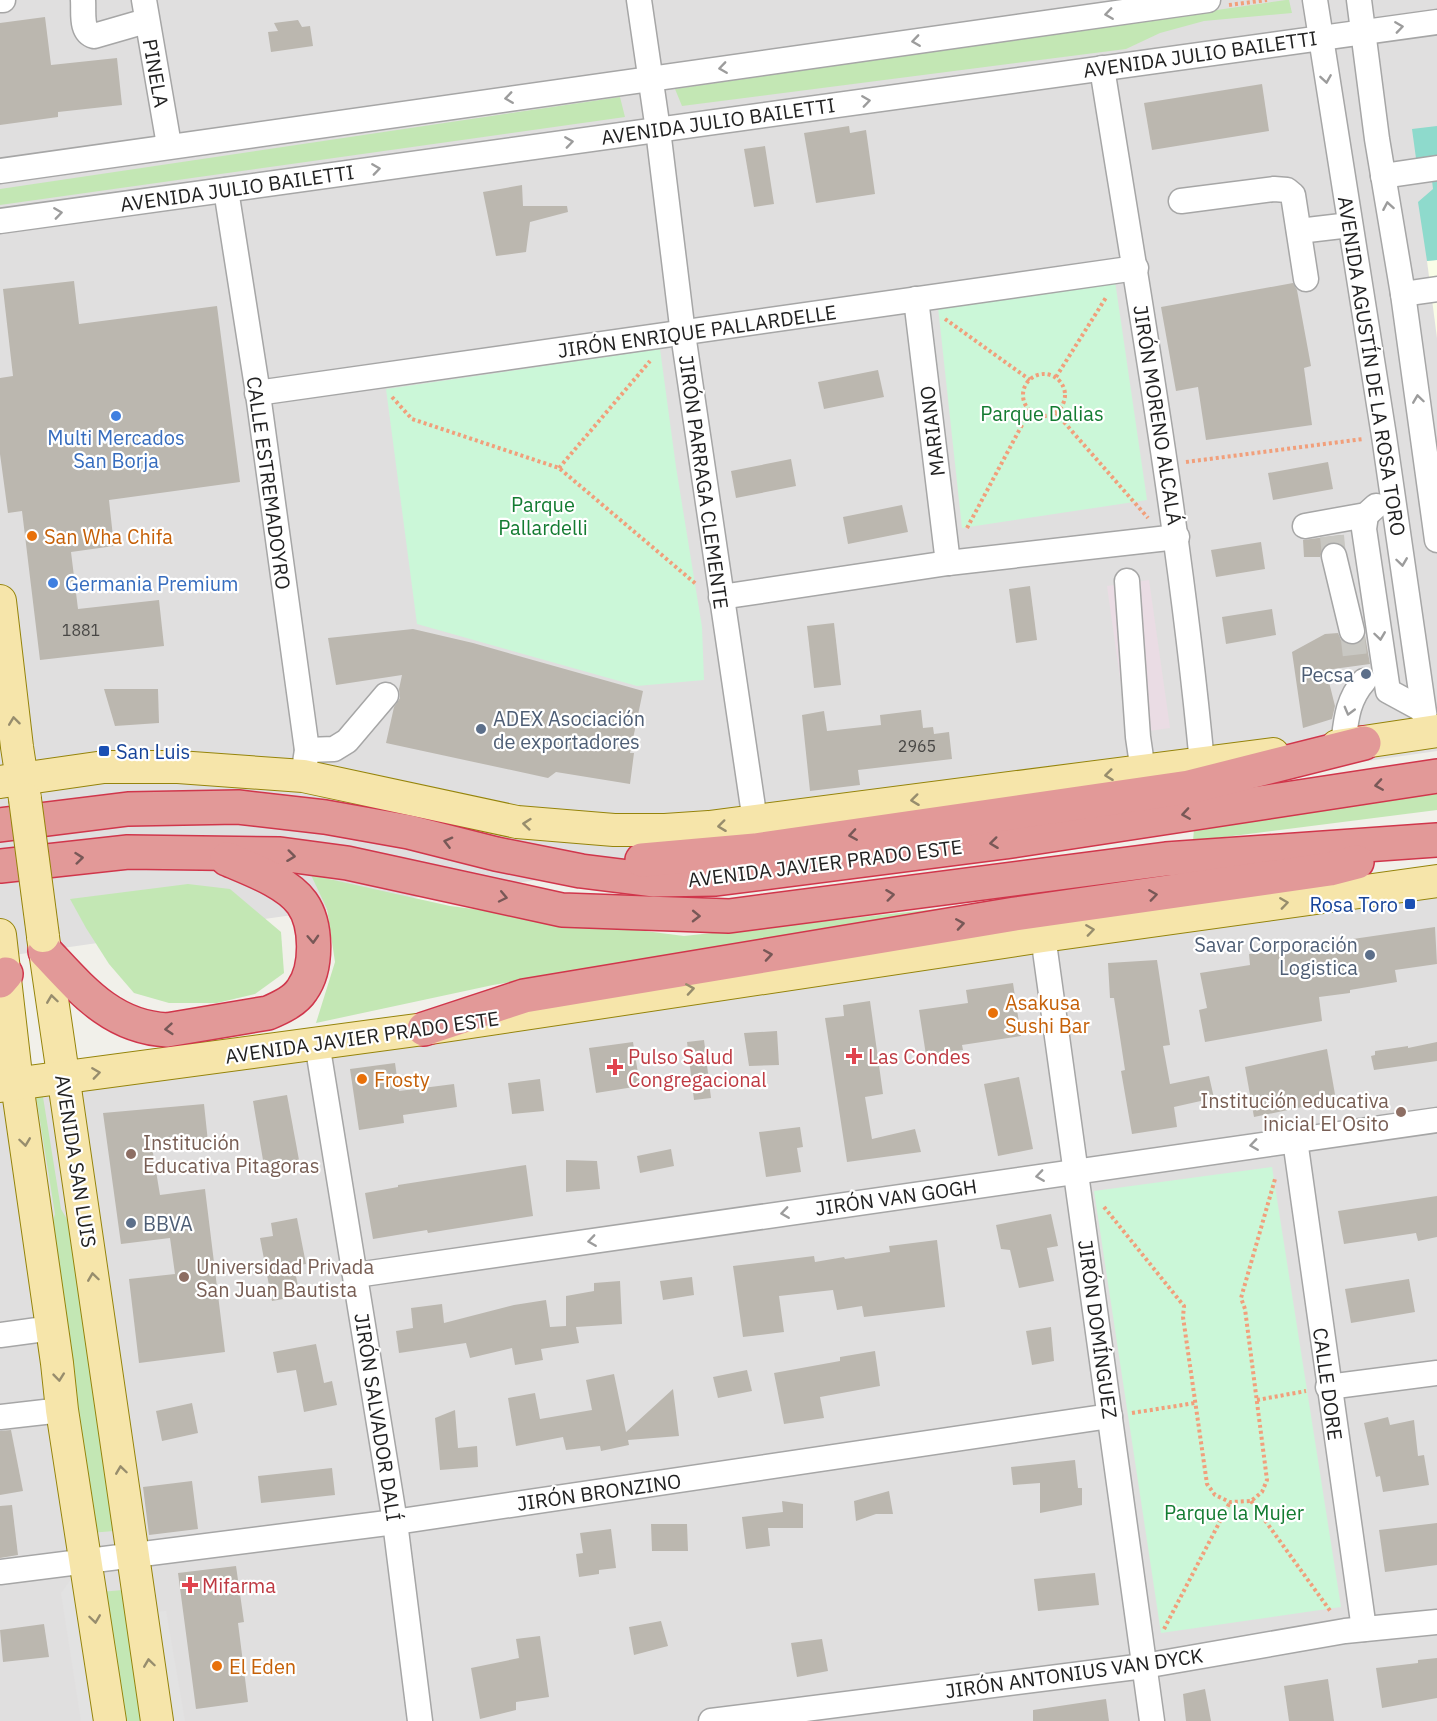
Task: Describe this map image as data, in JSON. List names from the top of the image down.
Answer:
{
  "streets": {
    "highway": ["AVENIDA JAVIER PRADO ESTE"],
    "main road": ["AVENIDA SAN LUIS"],
    "street": [
      "AVENIDA JULIO BAILETTI",
      "PINELA",
      "JIRÓN ENRIQUE PALLARDELLE",
      "AVENIDA AGUSTÍN DE LA ROSA TORO",
      "JIRÓN MORENO ALCALÁ",
      "MARIANO",
      "JIRÓN PARRAGA CLEMENTE",
      "CALLE ESTREMADOYRO",
      "JIRÓN VAN GOGH",
      "JIRÓN DOMÍNGUEZ",
      "CALLE DORE",
      "JIRÓN SALVADOR DALÍ",
      "JIRÓN BRONZINO",
      "JIRÓN ANTONIUS VAN DYCK"
    ]
  },
  "crossings": [
    ["AVENIDA JULIO BAILETTI", "AVENIDA AGUSTÍN DE LA ROSA TORO"],
    ["AVENIDA JULIO BAILETTI", "JIRÓN MORENO ALCALÁ"],
    ["AVENIDA JULIO BAILETTI", "JIRÓN PARRAGA CLEMENTE"],
    ["AVENIDA JULIO BAILETTI", "CALLE ESTREMADOYRO"],
    ["JIRÓN ENRIQUE PALLARDELLE", "JIRÓN MORENO ALCALÁ"],
    ["JIRÓN ENRIQUE PALLARDELLE", "MARIANO"],
    ["JIRÓN ENRIQUE PALLARDELLE", "JIRÓN PARRAGA CLEMENTE"],
    ["JIRÓN ENRIQUE PALLARDELLE", "CALLE ESTREMADOYRO"],
    ["AVENIDA JAVIER PRADO ESTE", "AVENIDA SAN LUIS"],
    ["AVENIDA JAVIER PRADO ESTE", "JIRÓN DOMÍNGUEZ"],
    ["AVENIDA JAVIER PRADO ESTE", "JIRÓN SALVADOR DALÍ"],
    ["AVENIDA SAN LUIS", "JIRÓN BRONZINO"],
    ["JIRÓN VAN GOGH", "JIRÓN DOMÍNGUEZ"],
    ["JIRÓN VAN GOGH", "CALLE DORE"],
    ["JIRÓN VAN GOGH", "JIRÓN SALVADOR DALÍ"],
    ["JIRÓN DOMÍNGUEZ", "JIRÓN BRONZINO"],
    ["JIRÓN DOMÍNGUEZ", "JIRÓN ANTONIUS VAN DYCK"],
    ["CALLE DORE", "JIRÓN ANTONIUS VAN DYCK"],
    ["JIRÓN SALVADOR DALÍ", "JIRÓN BRONZINO"]
  ],
  "one_way": ["JIRÓN VAN GOGH"],
  "parks": ["Parque Dalias", "Parque Pallardelli", "Parque la Mujer"],
  "places": {
    "other": [
      "Multi Mercados San Borja",
      "San Wha Chifa",
      "Germania Premium",
      "Pecsa",
      "ADEX Asociación de exportadores",
      "Savar Corporación Logistica",
      "Asakusa Sushi Bar",
      "Frosty",
      "Institución educativa inicial El Osito",
      "Institución Educativa Pitagoras",
      "BBVA",
      "Universidad Privada San Juan Bautista",
      "El Eden"
    ],
    "transit": ["San Luis", "Rosa Toro"],
    "health": ["Las Condes", "Pulso Salud Congregacional", "Mifarma"]
  },
  "house_numbers": ["1881", "2965"]
}
